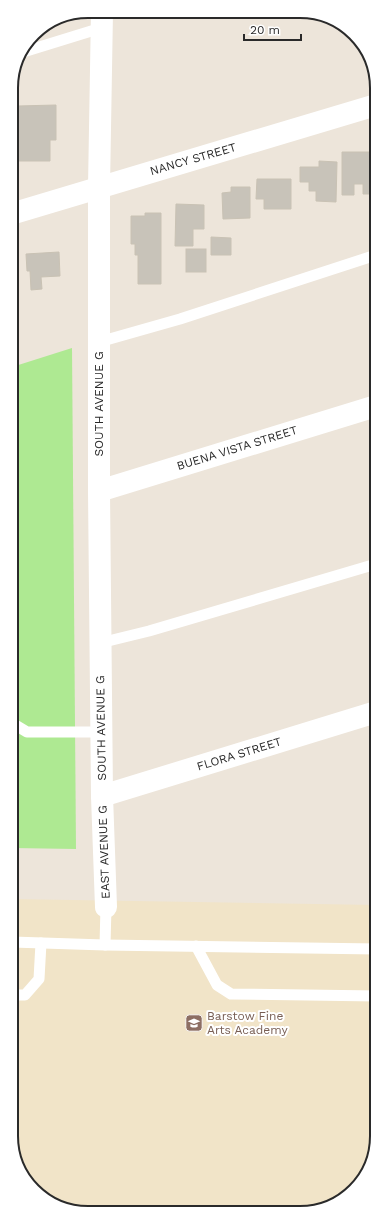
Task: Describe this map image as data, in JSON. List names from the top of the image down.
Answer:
{
  "streets": {
    "street": [
      "NANCY STREET",
      "SOUTH AVENUE G",
      "BUENA VISTA STREET",
      "FLORA STREET",
      "EAST AVENUE G"
    ]
  },
  "crossings": [
    ["NANCY STREET", "SOUTH AVENUE G"],
    ["SOUTH AVENUE G", "BUENA VISTA STREET"],
    ["SOUTH AVENUE G", "FLORA STREET"],
    ["SOUTH AVENUE G", "EAST AVENUE G"],
    ["FLORA STREET", "EAST AVENUE G"]
  ],
  "places": {
    "school or university": ["Barstow Fine Arts Academy"]
  },
  "scale_bar": "20 m"
}
